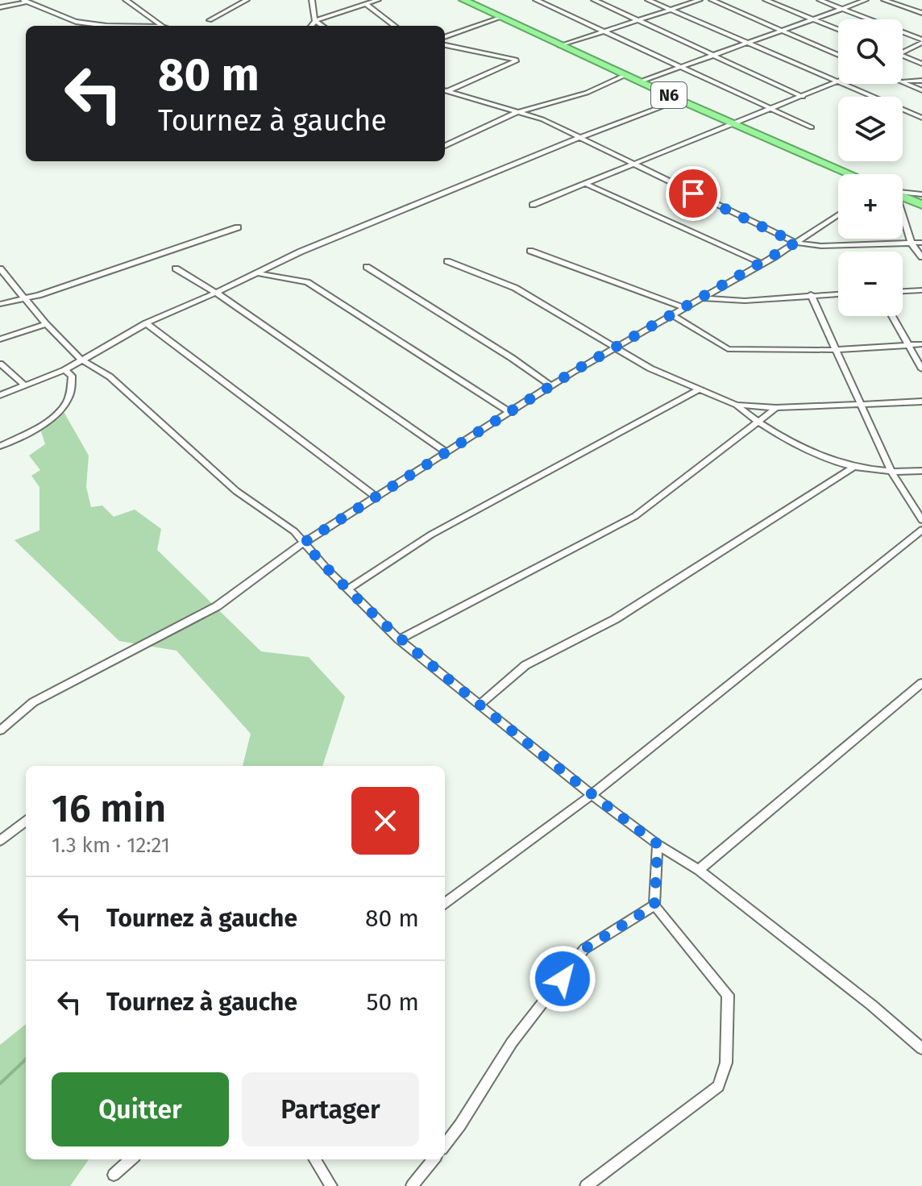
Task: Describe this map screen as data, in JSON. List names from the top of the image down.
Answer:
{
  "streets": {
    "highway": ["N6"]
  },
  "page": {
    "map_buttons": ["+", "−"],
    "turn": ["80 m", "Tournez à gauche"],
    "heading": ["16 min", "1.3 km · 12:21"],
    "list": [
      {
        "name": "Tournez à gauche",
        "value": "80 m"
      },
      {
        "name": "Tournez à gauche",
        "value": "50 m"
      }
    ],
    "buttons": ["Quitter", "Partager"]
  }
}
